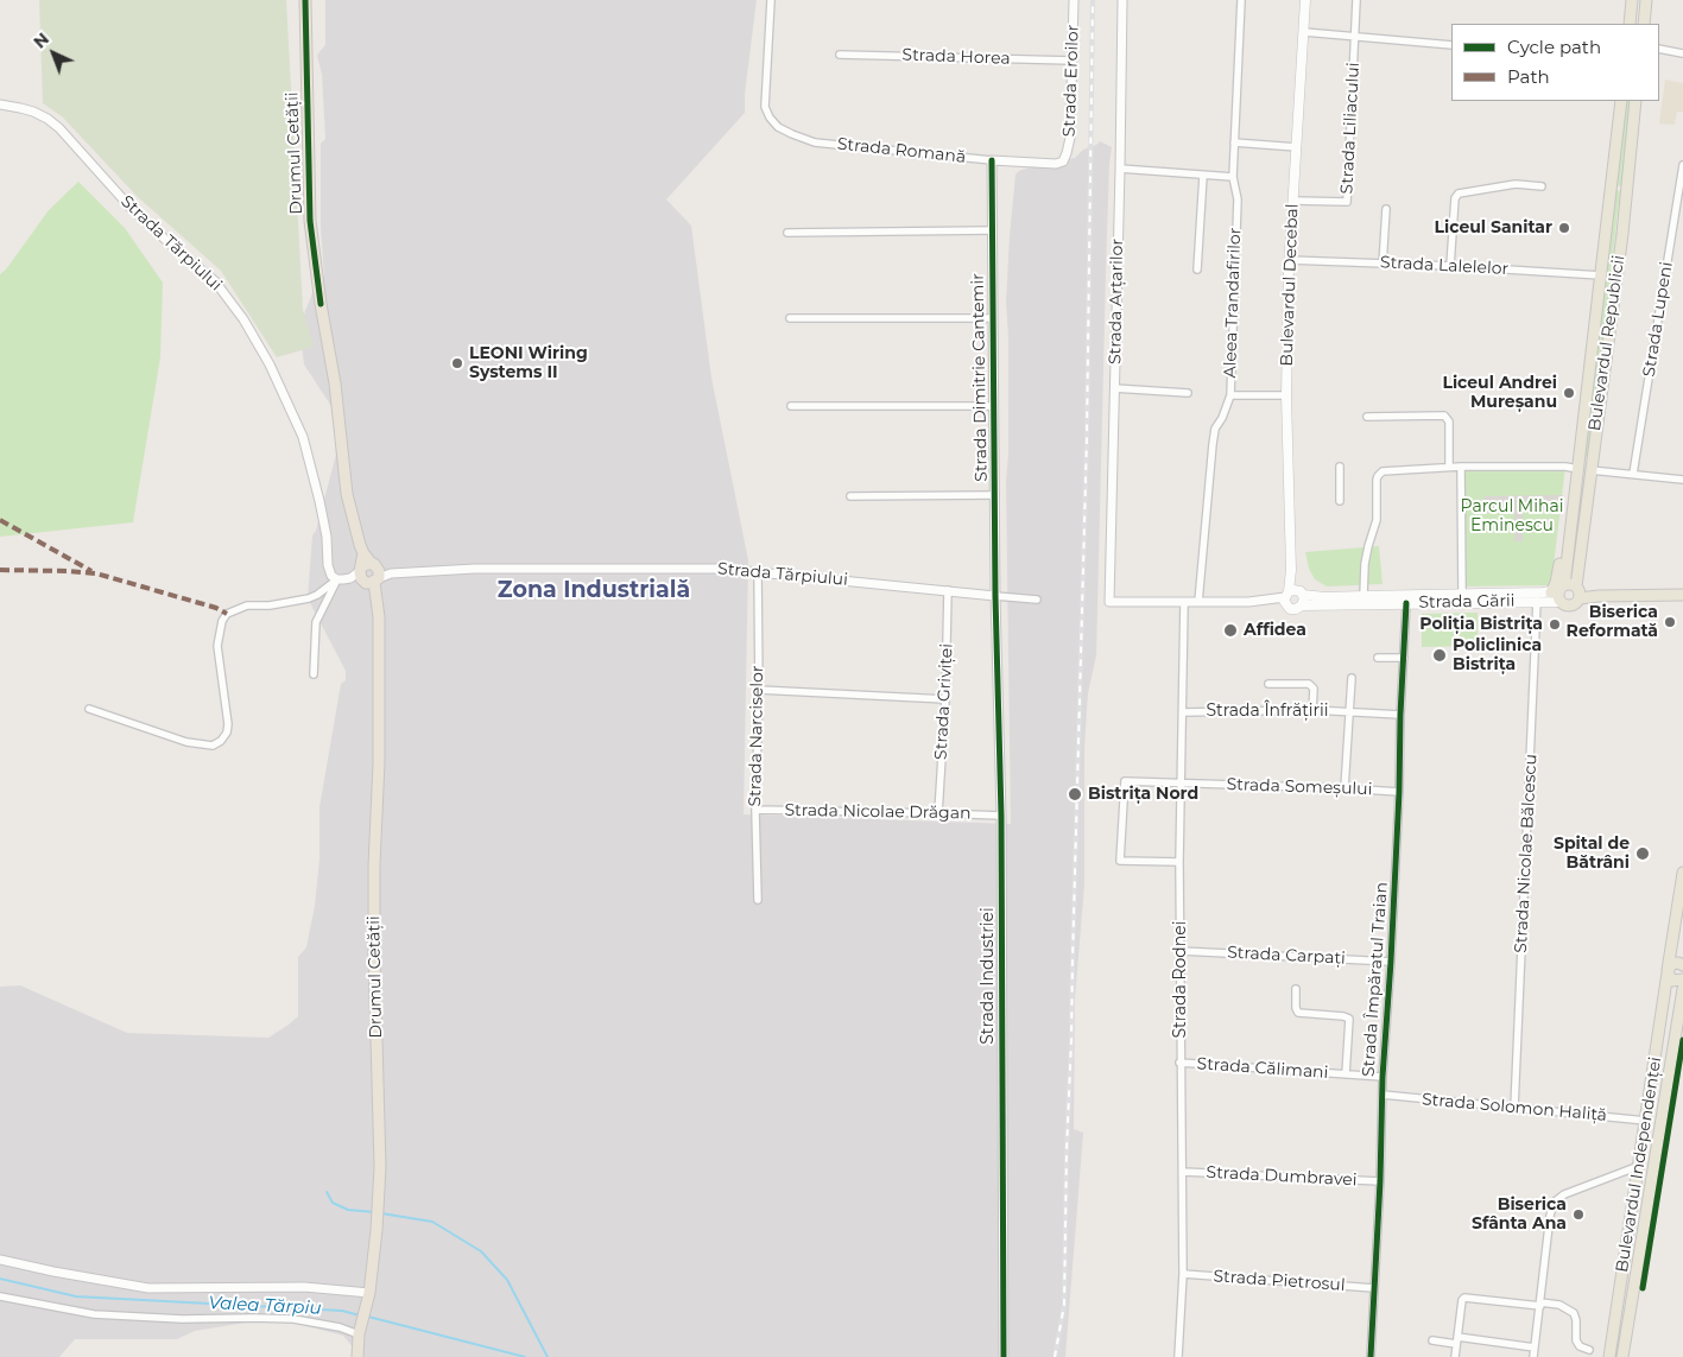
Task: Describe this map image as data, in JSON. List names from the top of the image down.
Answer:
{
  "streets": {
    "highway": ["Drumul Cetății"],
    "main road": [
      "Bulevardul Decebal",
      "Bulevardul Republicii",
      "Strada Gării",
      "Bulevardul Independenței"
    ],
    "street": [
      "Strada Horea",
      "Strada Eroilor",
      "Strada Liliacului",
      "Strada Romană",
      "Strada Tărpiului",
      "Strada Lalelelor",
      "Strada Arțarilor",
      "Aleea Trandafirilor",
      "Strada Lupeni",
      "Strada Dimitrie Cantemir",
      "Strada Griviței",
      "Strada Înfrățirii",
      "Strada Narciselor",
      "Strada Someșului",
      "Strada Nicolae Drăgan",
      "Strada Nicolae Bălcescu",
      "Strada Carpați",
      "Strada Industriei",
      "Strada Rodnei",
      "Strada Împăratul Traian",
      "Strada Călimani",
      "Strada Solomon Haliță",
      "Strada Dumbravei",
      "Strada Pietrosul"
    ]
  },
  "crossings": [
    ["Strada Horea", "Strada Eroilor"],
    ["Strada Eroilor", "Strada Romană"],
    ["Strada Liliacului", "Bulevardul Decebal"],
    ["Strada Romană", "Strada Dimitrie Cantemir"],
    ["Drumul Cetății", "Strada Tărpiului"],
    ["Strada Tărpiului", "Strada Dimitrie Cantemir"],
    ["Strada Tărpiului", "Strada Griviței"],
    ["Strada Tărpiului", "Strada Narciselor"],
    ["Strada Tărpiului", "Strada Industriei"],
    ["Strada Lalelelor", "Bulevardul Decebal"],
    ["Strada Lalelelor", "Bulevardul Republicii"],
    ["Bulevardul Decebal", "Strada Gării"],
    ["Strada Arțarilor", "Strada Gării"],
    ["Aleea Trandafirilor", "Strada Gării"],
    ["Bulevardul Republicii", "Strada Gării"],
    ["Strada Dimitrie Cantemir", "Strada Industriei"],
    ["Strada Gării", "Strada Nicolae Bălcescu"],
    ["Strada Gării", "Strada Rodnei"],
    ["Strada Gării", "Strada Împăratul Traian"],
    ["Strada Griviței", "Strada Nicolae Drăgan"],
    ["Strada Înfrățirii", "Strada Someșului"],
    ["Strada Înfrățirii", "Strada Rodnei"],
    ["Strada Înfrățirii", "Strada Împăratul Traian"],
    ["Strada Narciselor", "Strada Nicolae Drăgan"],
    ["Strada Someșului", "Strada Rodnei"],
    ["Strada Someșului", "Strada Împăratul Traian"],
    ["Strada Nicolae Drăgan", "Strada Industriei"],
    ["Strada Nicolae Bălcescu", "Strada Solomon Haliță"],
    ["Strada Carpați", "Strada Rodnei"],
    ["Strada Carpați", "Strada Împăratul Traian"],
    ["Strada Rodnei", "Strada Călimani"],
    ["Strada Rodnei", "Strada Dumbravei"],
    ["Strada Rodnei", "Strada Pietrosul"],
    ["Strada Împăratul Traian", "Strada Călimani"],
    ["Strada Împăratul Traian", "Strada Solomon Haliță"],
    ["Strada Împăratul Traian", "Strada Dumbravei"],
    ["Strada Împăratul Traian", "Strada Pietrosul"],
    ["Strada Solomon Haliță", "Bulevardul Independenței"]
  ],
  "districts": ["Zona Industrială"],
  "water": ["Valea Tărpiu"],
  "parks": ["Parcul Mihai Eminescu"],
  "places": [
    "Liceul Sanitar",
    "LEONI Wiring Systems II",
    "Liceul Andrei Mureșanu",
    "Biserica Reformată",
    "Poliția Bistrița",
    "Affidea",
    "Policlinica Bistrița",
    "Bistrița Nord",
    "Spital de Bătrâni",
    "Biserica Sfânta Ana"
  ],
  "legend": ["Cycle path", "Path"],
  "north": "top left"
}
